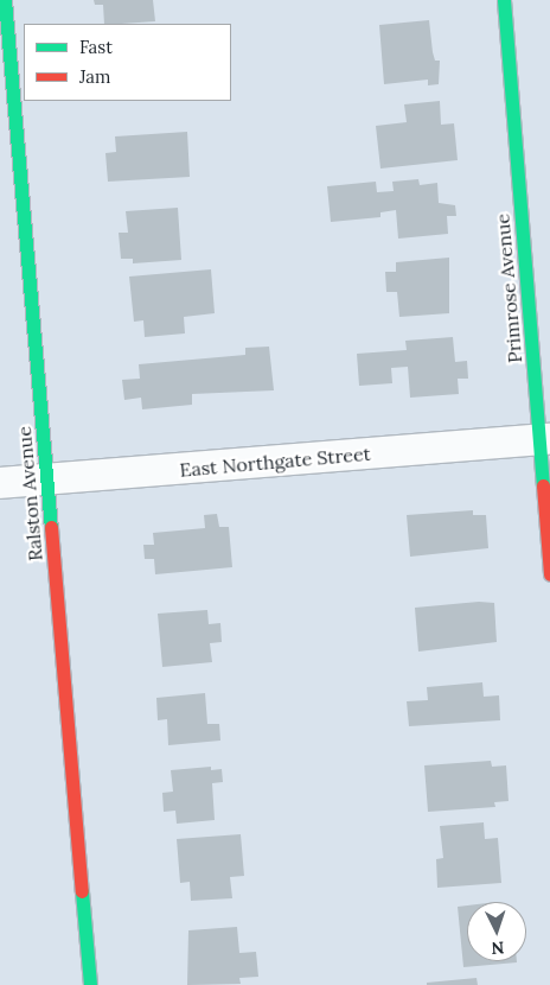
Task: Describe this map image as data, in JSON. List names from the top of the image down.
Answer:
{
  "streets": {
    "street": ["Primrose Avenue", "East Northgate Street", "Ralston Avenue"]
  },
  "crossings": [
    ["Primrose Avenue", "East Northgate Street"],
    ["East Northgate Street", "Ralston Avenue"]
  ],
  "legend": ["Fast", "Jam"],
  "north": "bottom"
}
